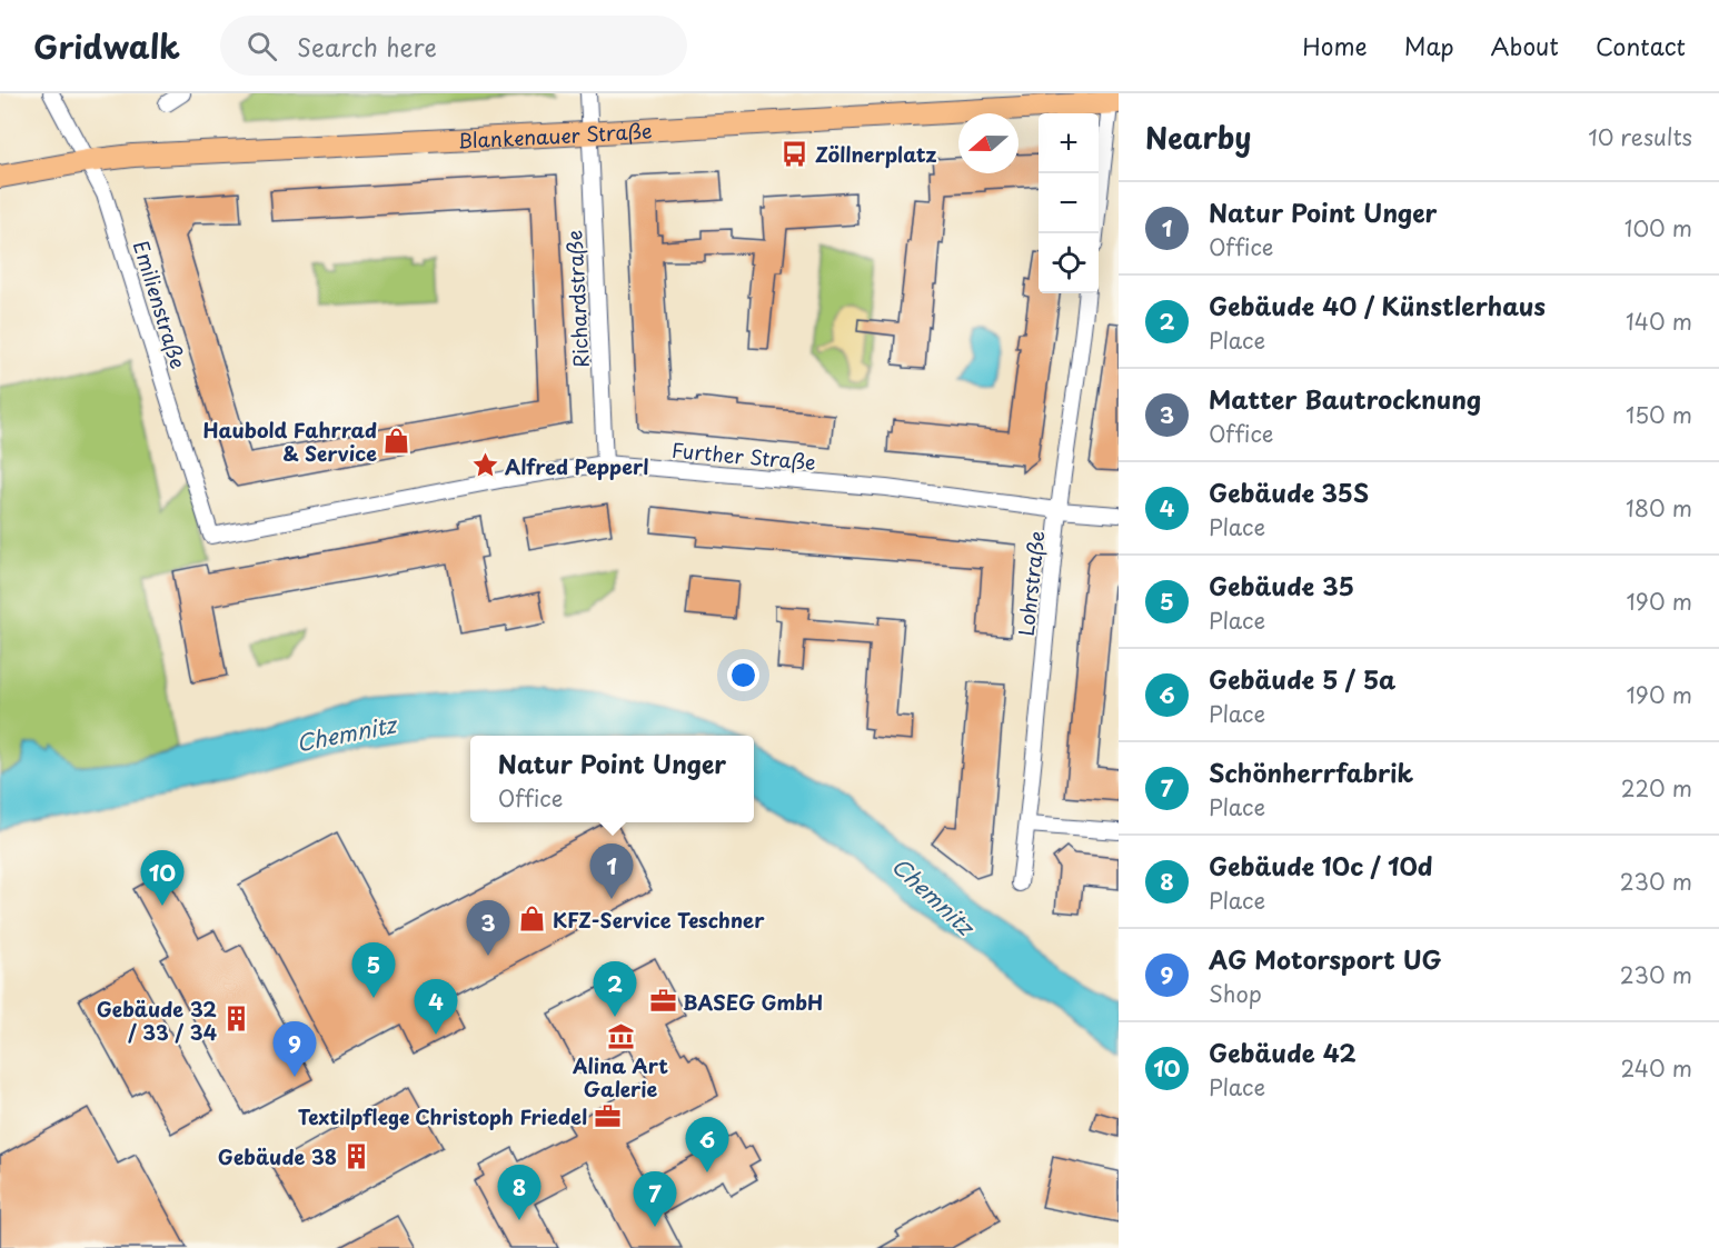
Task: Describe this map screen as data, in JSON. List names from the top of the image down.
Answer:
{
  "streets": {
    "main road": ["Blankenauer Straße"],
    "street": [
      "Richardstraße",
      "Emilienstraße",
      "Further Straße",
      "Lohrstraße"
    ]
  },
  "crossings": [
    ["Blankenauer Straße", "Richardstraße"],
    ["Blankenauer Straße", "Emilienstraße"],
    ["Richardstraße", "Further Straße"],
    ["Emilienstraße", "Further Straße"],
    ["Further Straße", "Lohrstraße"]
  ],
  "water": ["Chemnitz"],
  "places": {
    "bus stop": ["Zöllnerplatz"],
    "shop": ["Haubold Fahrrad & Service", "KFZ-Service Teschner"],
    "place": ["Alfred Pepperl"],
    "office": ["BASEG GmbH", "Textilpflege Christoph Friedel"],
    "building": ["Gebäude 32 / 33 / 34", "Gebäude 38"],
    "museum": ["Alina Art Galerie"]
  },
  "north": "left",
  "page": {
    "header": "Gridwalk",
    "search": "Search here",
    "nav": [
      "Home",
      "Map",
      "About",
      "Contact"
    ],
    "heading": ["Nearby", "10 results"],
    "map_buttons": ["+", "−"],
    "list": [
      {
        "mark": "1",
        "name": "Natur Point Unger",
        "note": "Office",
        "value": "100 m"
      },
      {
        "mark": "2",
        "name": "Gebäude 40 / Künstlerhaus",
        "note": "Place",
        "value": "140 m"
      },
      {
        "mark": "3",
        "name": "Matter Bautrocknung",
        "note": "Office",
        "value": "150 m"
      },
      {
        "mark": "4",
        "name": "Gebäude 35S",
        "note": "Place",
        "value": "180 m"
      },
      {
        "mark": "5",
        "name": "Gebäude 35",
        "note": "Place",
        "value": "190 m"
      },
      {
        "mark": "6",
        "name": "Gebäude 5 / 5a",
        "note": "Place",
        "value": "190 m"
      },
      {
        "mark": "7",
        "name": "Schönherrfabrik",
        "note": "Place",
        "value": "220 m"
      },
      {
        "mark": "8",
        "name": "Gebäude 10c / 10d",
        "note": "Place",
        "value": "230 m"
      },
      {
        "mark": "9",
        "name": "AG Motorsport UG",
        "note": "Shop",
        "value": "230 m"
      },
      {
        "mark": "10",
        "name": "Gebäude 42",
        "note": "Place",
        "value": "240 m"
      }
    ],
    "popup": ["Natur Point Unger", "Office"],
    "pins": [
      "1",
      "10",
      "3",
      "5",
      "2",
      "4",
      "9",
      "6",
      "8",
      "7"
    ]
  }
}
